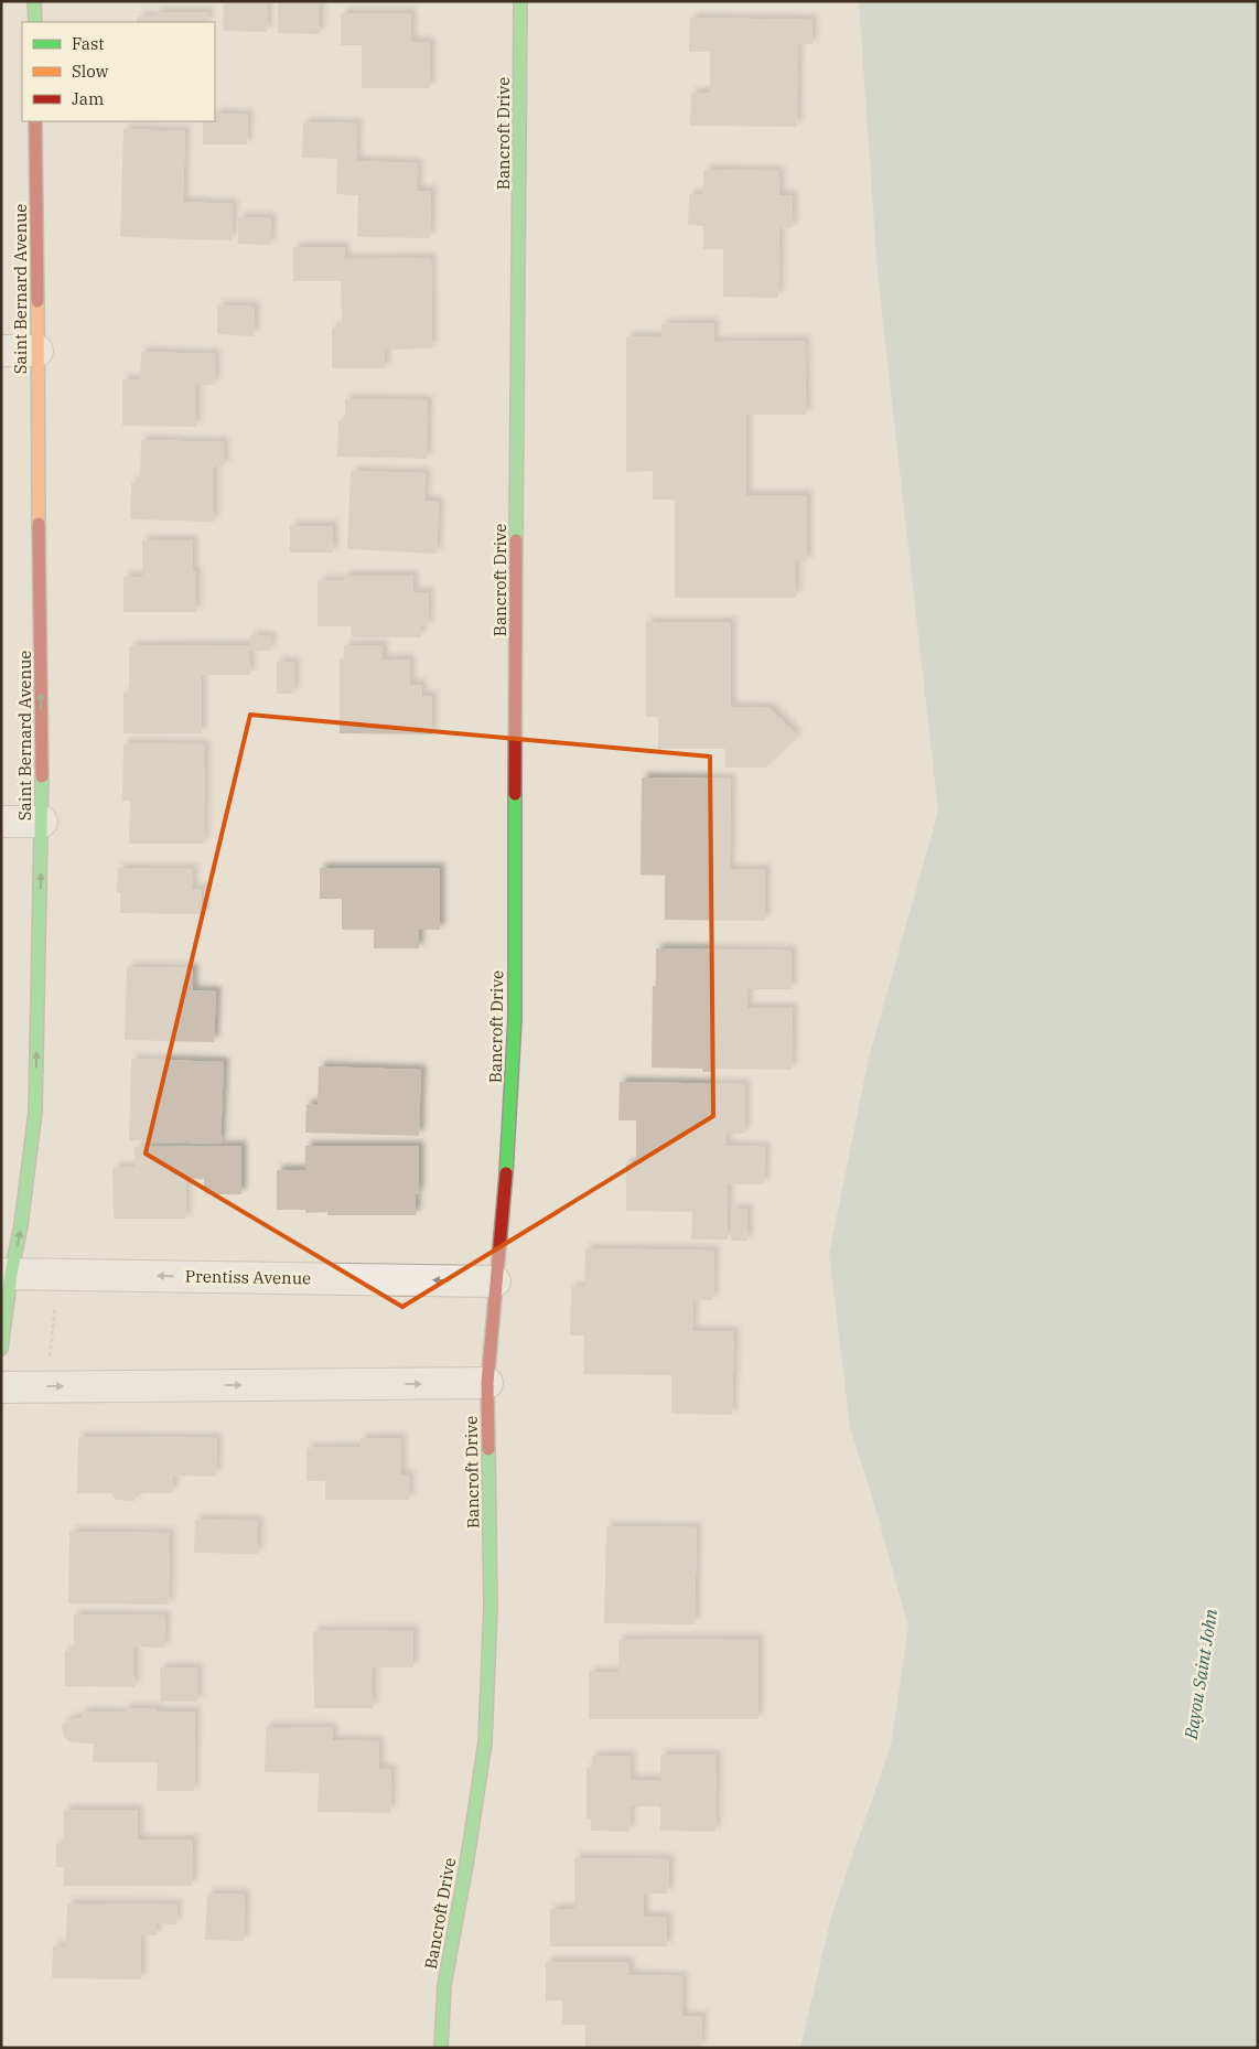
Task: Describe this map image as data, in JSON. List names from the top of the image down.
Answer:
{
  "streets": {
    "street": ["Bancroft Drive", "Saint Bernard Avenue", "Prentiss Avenue"]
  },
  "crossings": [
    ["Bancroft Drive", "Prentiss Avenue"],
    ["Saint Bernard Avenue", "Prentiss Avenue"]
  ],
  "one_way": ["Saint Bernard Avenue"],
  "water": ["Bayou Saint John"],
  "legend": ["Fast", "Slow", "Jam"]
}
